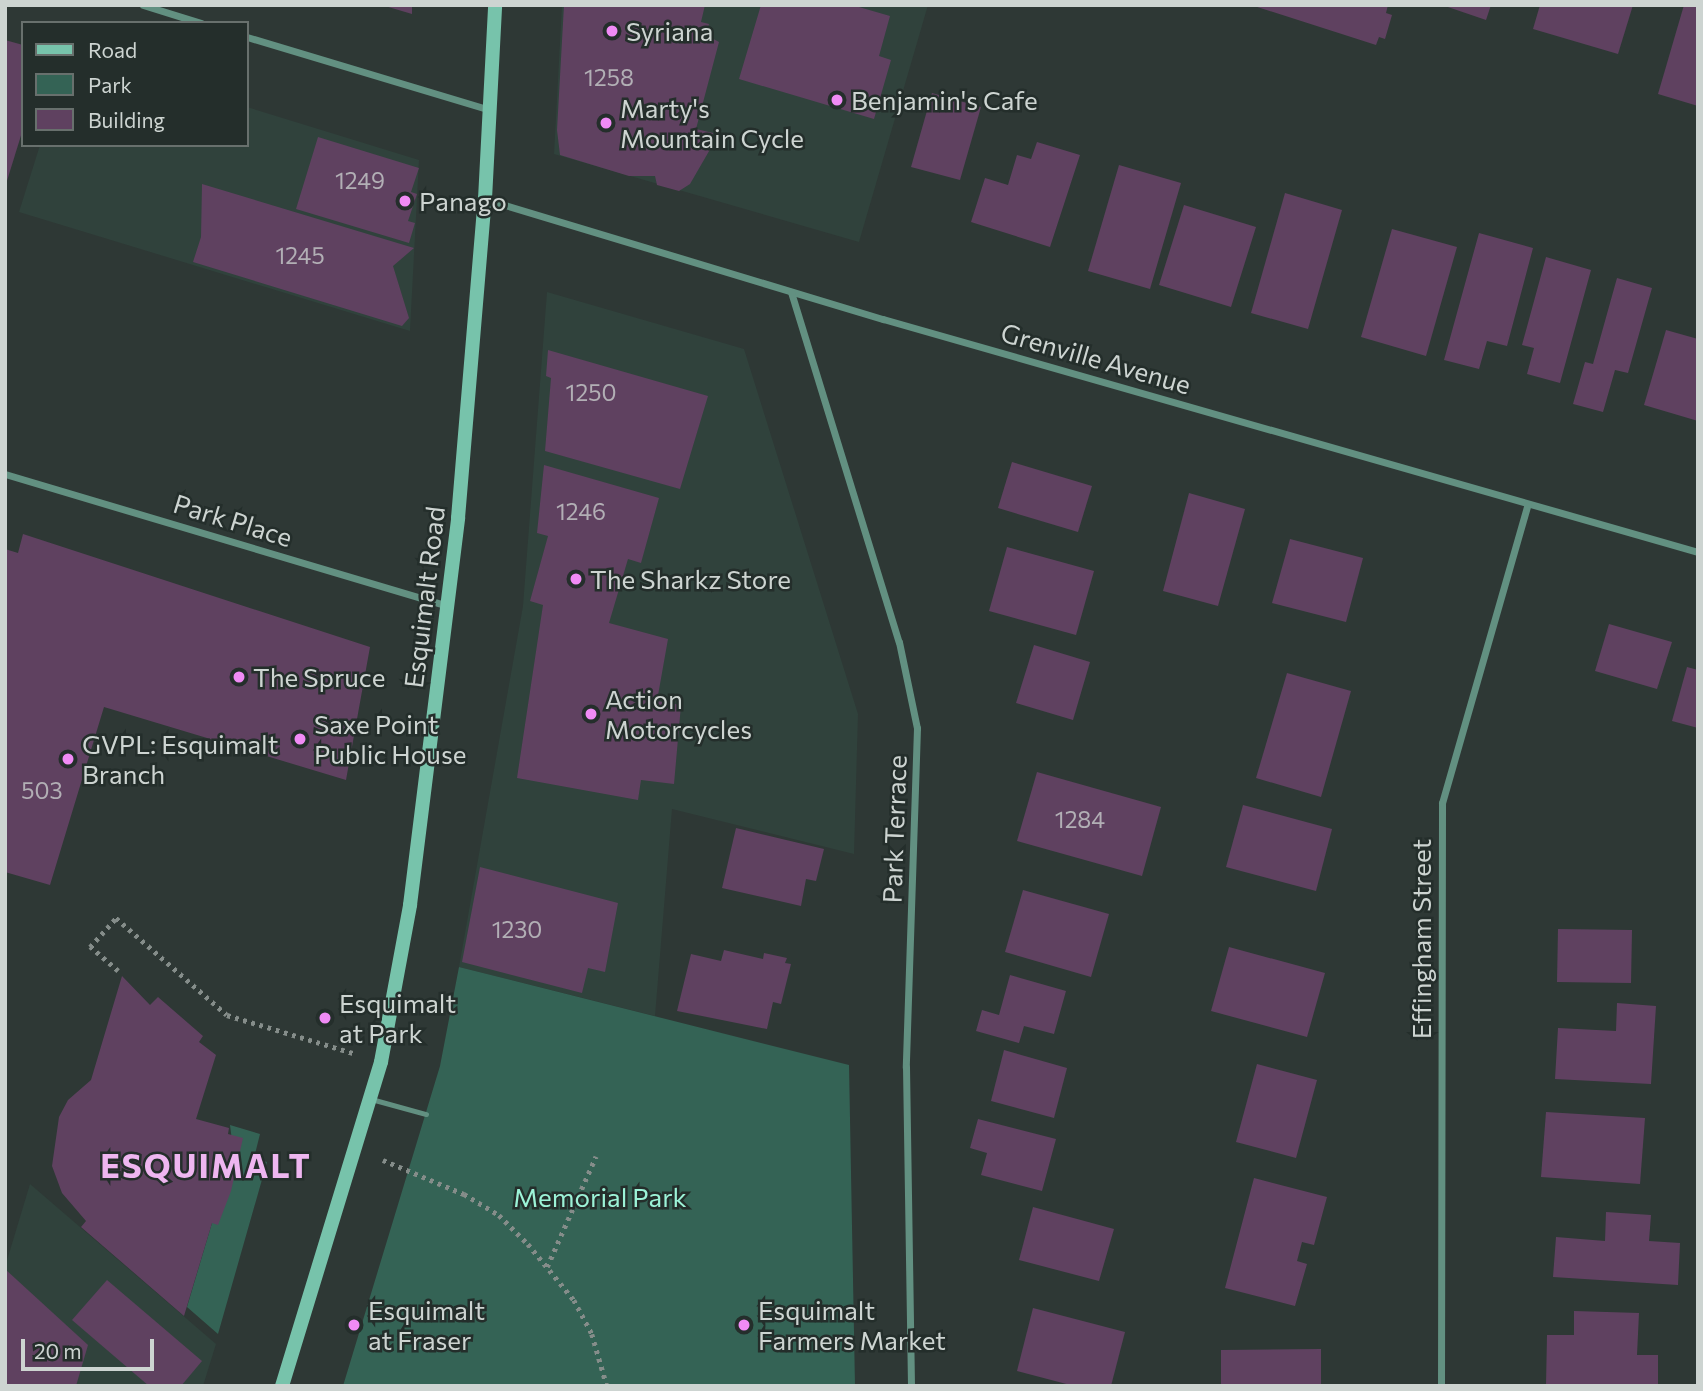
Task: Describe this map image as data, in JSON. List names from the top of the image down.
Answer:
{
  "streets": {
    "main road": ["Esquimalt Road"],
    "street": [
      "Grenville Avenue",
      "Park Place",
      "Park Terrace",
      "Effingham Street"
    ]
  },
  "crossings": [
    ["Grenville Avenue", "Esquimalt Road"],
    ["Grenville Avenue", "Park Terrace"],
    ["Grenville Avenue", "Effingham Street"],
    ["Park Place", "Esquimalt Road"]
  ],
  "districts": ["ESQUIMALT"],
  "parks": ["Memorial Park"],
  "places": [
    "Syriana",
    "Benjamin's Cafe",
    "Marty's Mountain Cycle",
    "Panago",
    "The Sharkz Store",
    "The Spruce",
    "Action Motorcycles",
    "Saxe Point Public House",
    "GVPL: Esquimalt Branch",
    "Esquimalt at Park",
    "Esquimalt at Fraser",
    "Esquimalt Farmers Market"
  ],
  "house_numbers": [
    "1258",
    "1249",
    "1245",
    "1250",
    "1246",
    "503",
    "1284",
    "1230"
  ],
  "legend": ["Road", "Park", "Building"],
  "scale_bar": "20 m"
}
